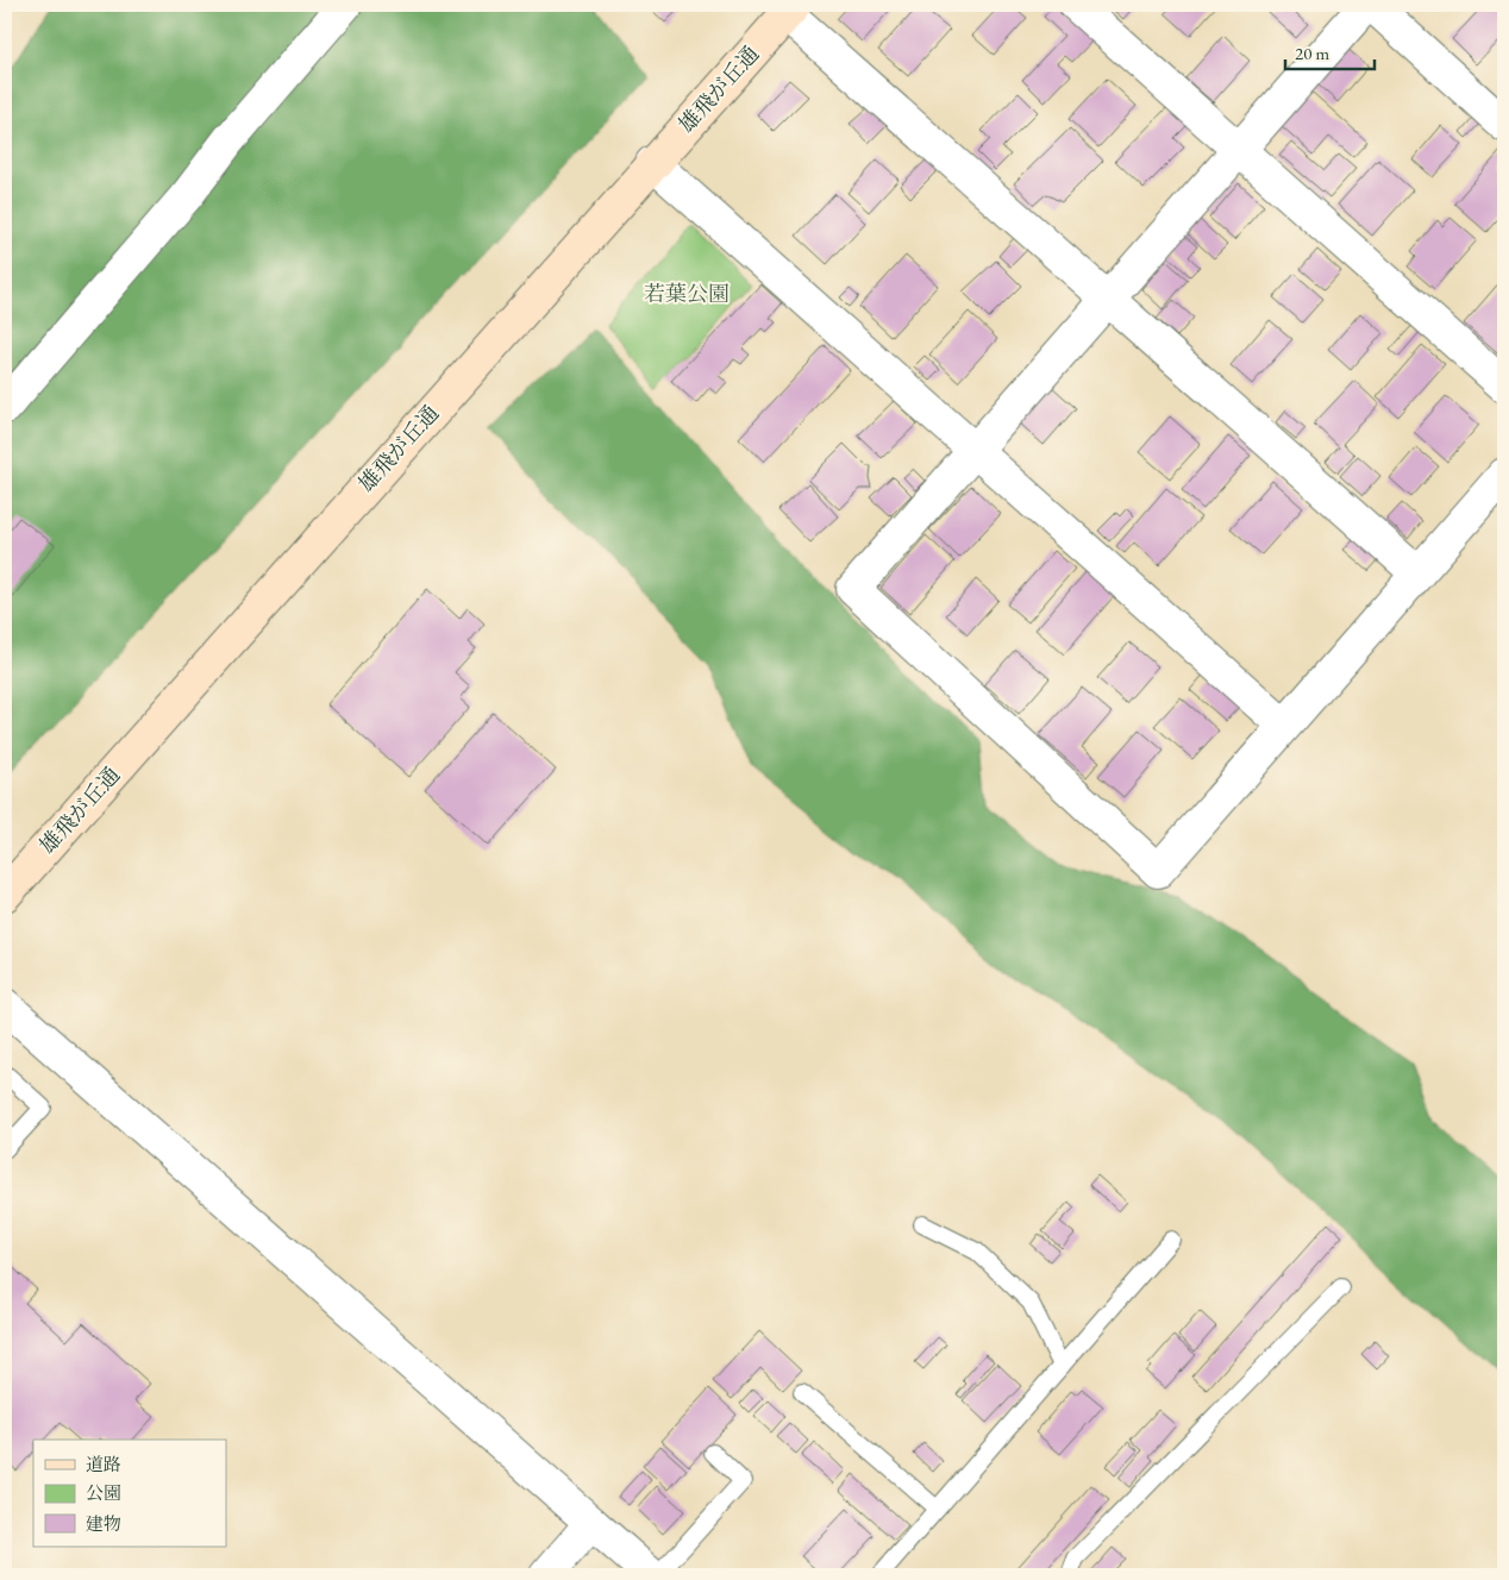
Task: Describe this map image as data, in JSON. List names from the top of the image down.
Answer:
{
  "streets": {
    "street": ["雄飛が丘通"]
  },
  "parks": ["若葉公園"],
  "legend": ["道路", "公園", "建物"],
  "scale_bar": "20 m"
}
